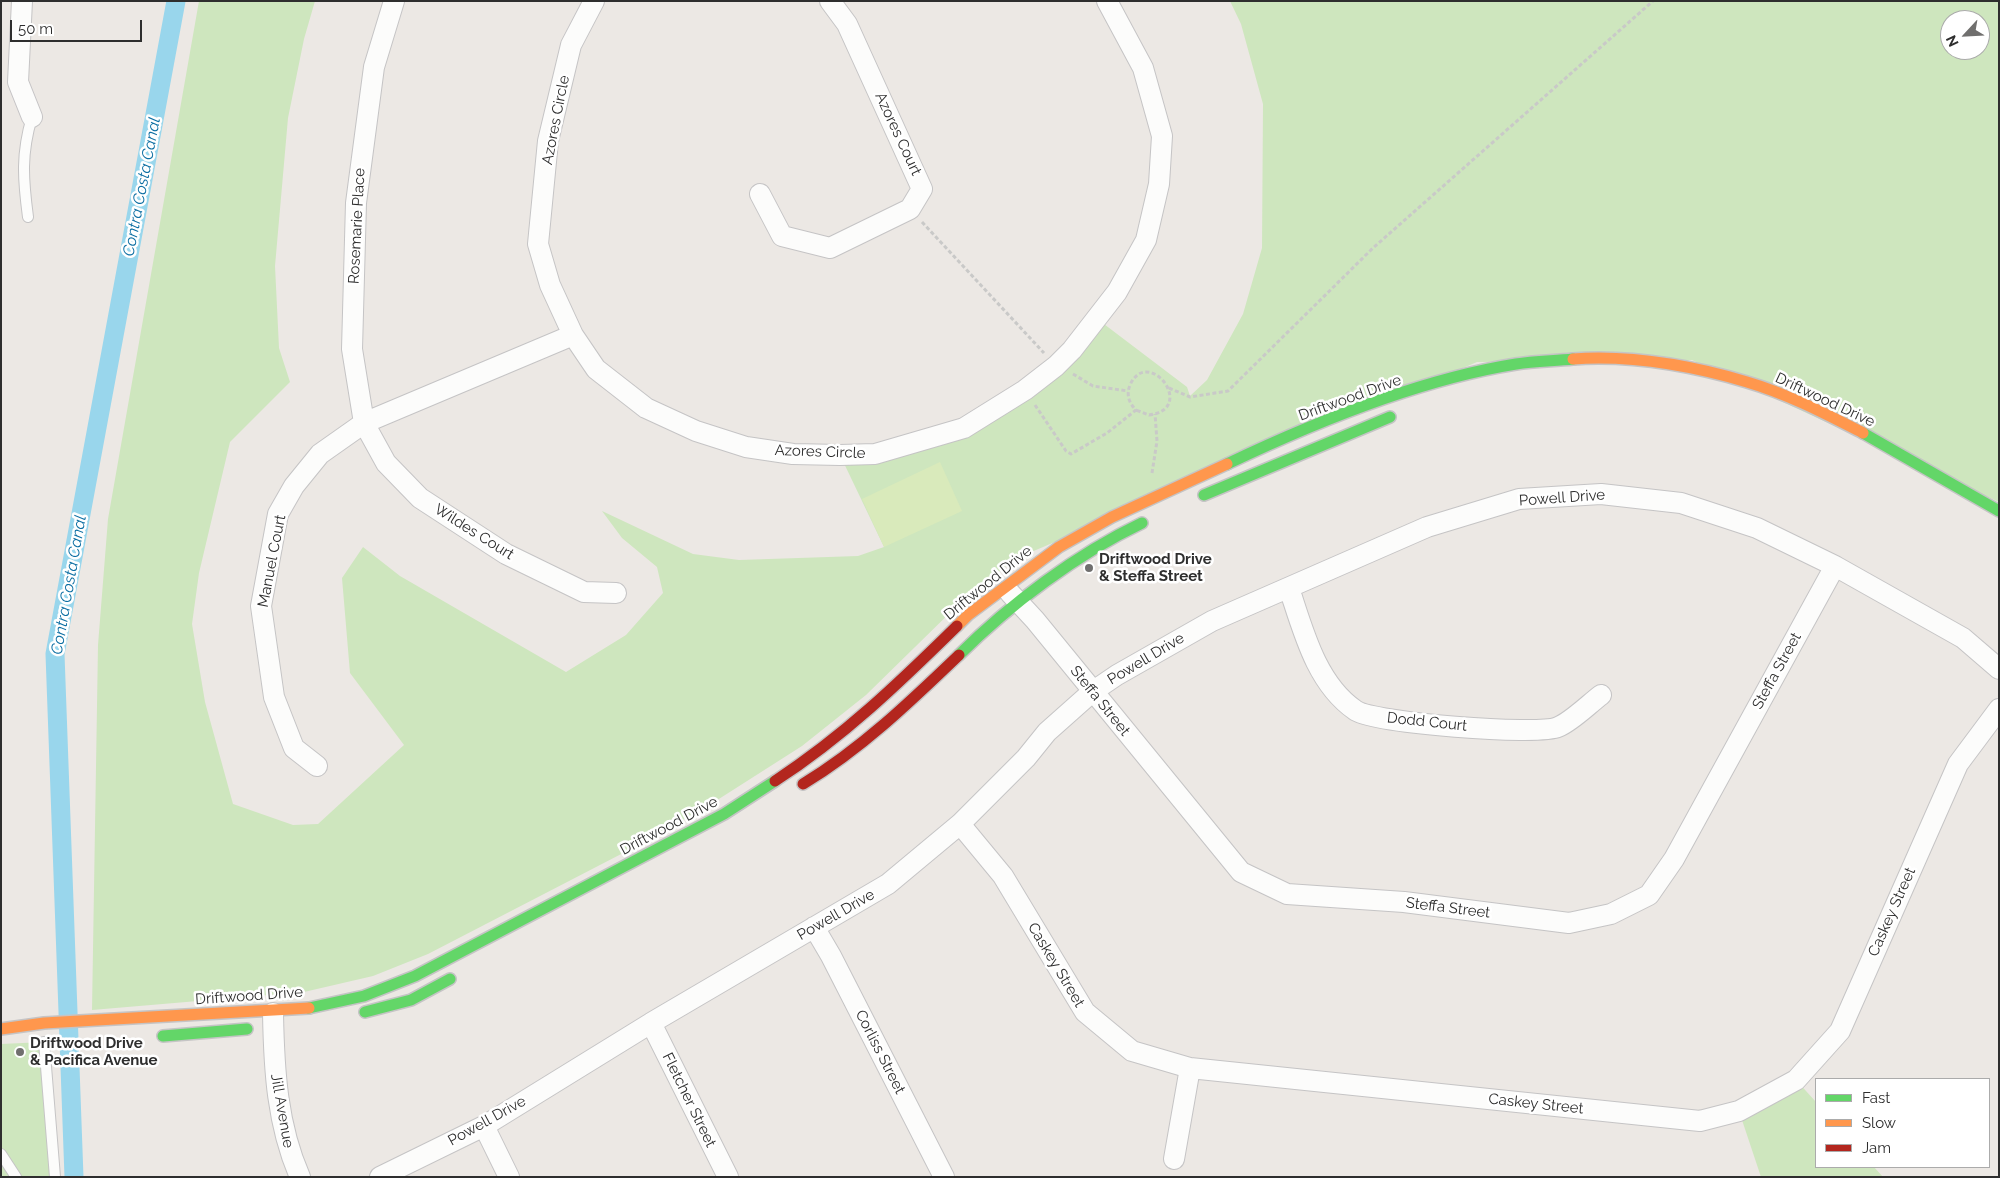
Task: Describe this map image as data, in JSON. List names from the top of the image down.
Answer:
{
  "streets": {
    "street": [
      "Azores Circle",
      "Azores Court",
      "Rosemarie Place",
      "Driftwood Drive",
      "Powell Drive",
      "Wildes Court",
      "Manuel Court",
      "Steffa Street",
      "Dodd Court",
      "Caskey Street",
      "Corliss Street",
      "Fletcher Street",
      "Jill Avenue"
    ]
  },
  "crossings": [
    ["Azores Circle", "Manuel Court"],
    ["Rosemarie Place", "Wildes Court"],
    ["Rosemarie Place", "Manuel Court"],
    ["Driftwood Drive", "Steffa Street"],
    ["Driftwood Drive", "Jill Avenue"],
    ["Powell Drive", "Steffa Street"],
    ["Powell Drive", "Dodd Court"],
    ["Powell Drive", "Caskey Street"],
    ["Powell Drive", "Corliss Street"],
    ["Powell Drive", "Fletcher Street"],
    ["Wildes Court", "Manuel Court"]
  ],
  "water": ["Contra Costa Canal"],
  "places": ["Driftwood Drive & Steffa Street", "Driftwood Drive & Pacifica Avenue"],
  "legend": ["Fast", "Slow", "Jam"],
  "scale_bar": "50 m",
  "north": "bottom left"
}
